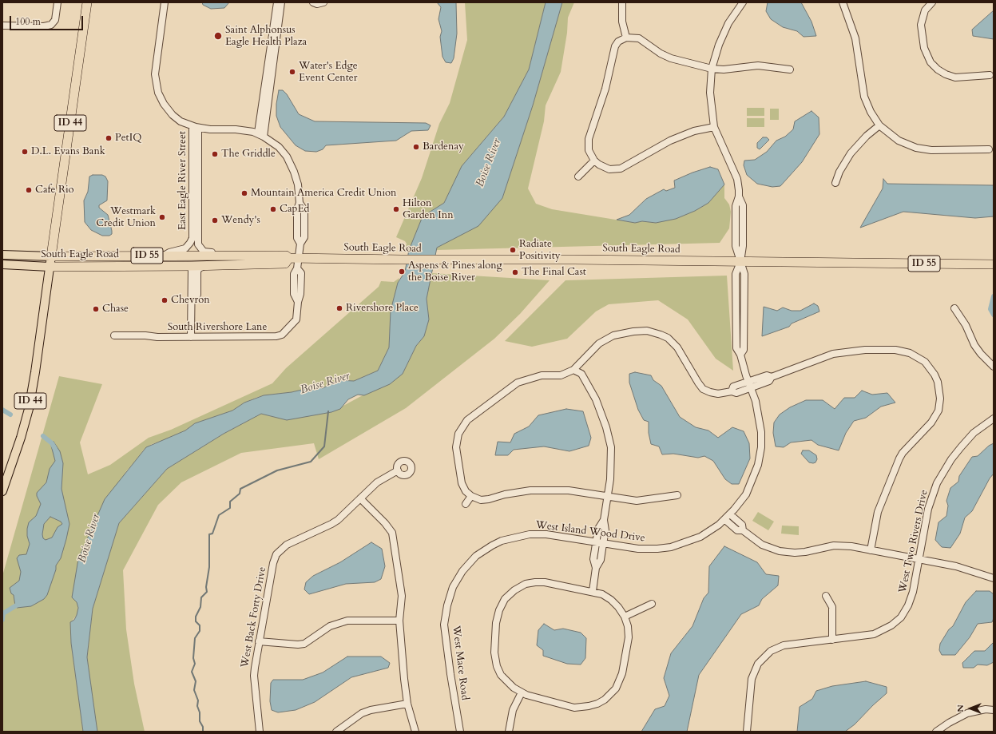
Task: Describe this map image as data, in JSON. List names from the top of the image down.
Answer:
{
  "streets": {
    "highway": ["ID 44", "South Eagle Road", "ID 55"],
    "street": [
      "East Eagle River Street",
      "South Rivershore Lane",
      "West Island Wood Drive",
      "West Two Rivers Drive",
      "West Back Forty Drive",
      "West Mace Road"
    ]
  },
  "crossings": [
    ["ID 44", "South Eagle Road"],
    ["East Eagle River Street", "South Eagle Road"],
    ["South Eagle Road", "South Rivershore Lane"],
    ["South Eagle Road", "West Island Wood Drive"],
    ["West Island Wood Drive", "West Mace Road"]
  ],
  "water": ["Boise River"],
  "places": [
    "Saint Alphonsus Eagle Health Plaza",
    "Water's Edge Event Center",
    "PetIQ",
    "Bardenay",
    "D.L. Evans Bank",
    "The Griddle",
    "Cafe Rio",
    "Mountain America Credit Union",
    "CapEd",
    "Hilton Garden Inn",
    "Westmark Credit Union",
    "Wendy's",
    "Radiate Positivity",
    "Aspens & Pines along the Boise River",
    "The Final Cast",
    "Chevron",
    "Rivershore Place",
    "Chase"
  ],
  "scale_bar": "100 m",
  "north": "left"
}
